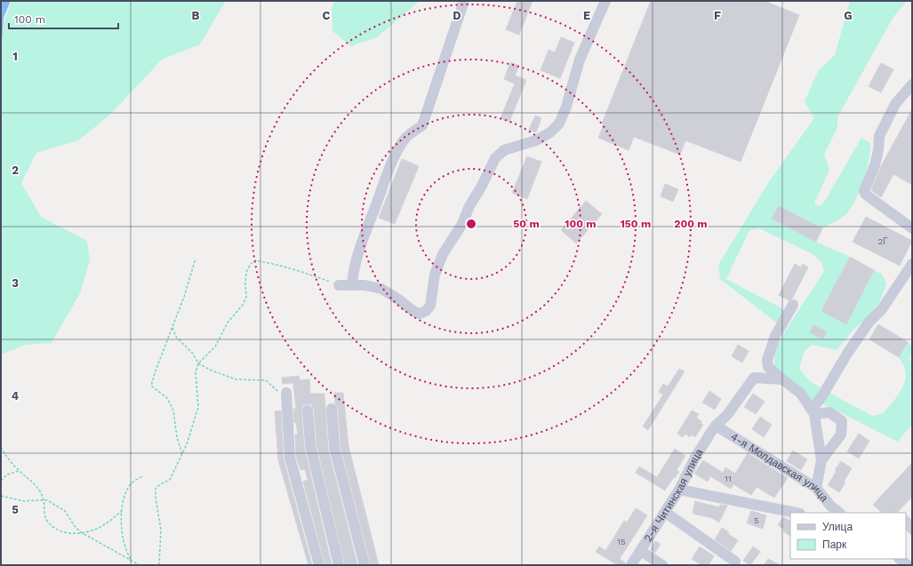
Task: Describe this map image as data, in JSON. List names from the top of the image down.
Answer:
{
  "streets": {
    "street": ["4-я Молдавская улица", "2-я Читинская улица"]
  },
  "crossings": [
    ["4-я Молдавская улица", "2-я Читинская улица"]
  ],
  "house_numbers": [
    "2Г",
    "11",
    "5",
    "15"
  ],
  "legend": ["Улица", "Парк"],
  "scale_bar": "100 m",
  "grid": {
    "columns": [
      "B",
      "C",
      "D",
      "E",
      "F",
      "G"
    ],
    "rows": [
      "1",
      "2",
      "3",
      "4",
      "5"
    ]
  },
  "rings": [
    "50 m",
    "100 m",
    "150 m",
    "200 m"
  ]
}
